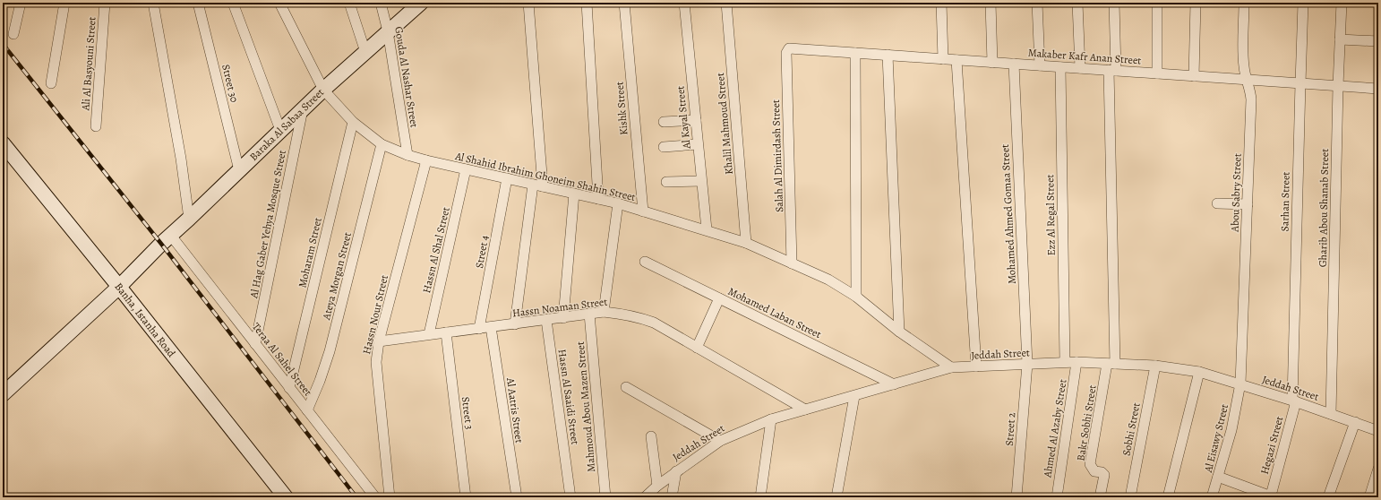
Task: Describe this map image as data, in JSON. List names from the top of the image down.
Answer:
{
  "streets": {
    "main road": ["Baraka Al Sabaa Street", "Banha, Istanha Road"],
    "street": [
      "Makaber Kafr Anan Street",
      "Ali Al Basyouni Street",
      "Gouda Al Nashar Street",
      "Street 30",
      "Kishk Street",
      "Al Kayal Street",
      "Khalil Mahmoud Street",
      "Salah Al Dimirdash Street",
      "Al Shahid Ibrahim Ghoneim Shahin Street",
      "Abou Sabry Street",
      "Sarhan Street",
      "Gharib Abou Shanab Street",
      "Mohamed Ahmed Gomaa Street",
      "Ezz Al Regal Street",
      "Al Hag Gaber Yehya Mosque Street",
      "Hassn Al Shal Street",
      "Street 4",
      "Moharam Street",
      "Ateya Morgan Street",
      "Hassn Noaman Street",
      "Mohamed Laban Street",
      "Hassn Nour Street",
      "Jeddah Street",
      "Teraa Al Sahel Street",
      "Hassn Al Saaidi Street",
      "Mahmoud Abou Mazen Street",
      "Al Aatris Street",
      "Street 3",
      "Bakr Sobhi Street",
      "Ahmed Al Azaby Street",
      "Street 2",
      "Sobhi Street",
      "Al Eisawy Street",
      "Hegazi Street"
    ]
  },
  "crossings": [
    ["Makaber Kafr Anan Street", "Salah Al Dimirdash Street"],
    ["Makaber Kafr Anan Street", "Abou Sabry Street"],
    ["Makaber Kafr Anan Street", "Sarhan Street"],
    ["Makaber Kafr Anan Street", "Gharib Abou Shanab Street"],
    ["Makaber Kafr Anan Street", "Mohamed Ahmed Gomaa Street"],
    ["Makaber Kafr Anan Street", "Ezz Al Regal Street"],
    ["Gouda Al Nashar Street", "Baraka Al Sabaa Street"],
    ["Gouda Al Nashar Street", "Al Shahid Ibrahim Ghoneim Shahin Street"],
    ["Street 30", "Baraka Al Sabaa Street"],
    ["Kishk Street", "Al Shahid Ibrahim Ghoneim Shahin Street"],
    ["Al Kayal Street", "Al Shahid Ibrahim Ghoneim Shahin Street"],
    ["Khalil Mahmoud Street", "Al Shahid Ibrahim Ghoneim Shahin Street"],
    ["Baraka Al Sabaa Street", "Al Shahid Ibrahim Ghoneim Shahin Street"],
    ["Baraka Al Sabaa Street", "Al Hag Gaber Yehya Mosque Street"],
    ["Baraka Al Sabaa Street", "Banha, Istanha Road"],
    ["Baraka Al Sabaa Street", "Teraa Al Sahel Street"],
    ["Salah Al Dimirdash Street", "Al Shahid Ibrahim Ghoneim Shahin Street"],
    ["Al Shahid Ibrahim Ghoneim Shahin Street", "Hassn Al Shal Street"],
    ["Al Shahid Ibrahim Ghoneim Shahin Street", "Street 4"],
    ["Al Shahid Ibrahim Ghoneim Shahin Street", "Moharam Street"],
    ["Al Shahid Ibrahim Ghoneim Shahin Street", "Ateya Morgan Street"],
    ["Al Shahid Ibrahim Ghoneim Shahin Street", "Hassn Nour Street"],
    ["Al Shahid Ibrahim Ghoneim Shahin Street", "Jeddah Street"],
    ["Abou Sabry Street", "Jeddah Street"],
    ["Abou Sabry Street", "Al Eisawy Street"],
    ["Sarhan Street", "Jeddah Street"],
    ["Sarhan Street", "Hegazi Street"],
    ["Gharib Abou Shanab Street", "Jeddah Street"],
    ["Mohamed Ahmed Gomaa Street", "Jeddah Street"],
    ["Mohamed Ahmed Gomaa Street", "Street 2"],
    ["Ezz Al Regal Street", "Jeddah Street"],
    ["Al Hag Gaber Yehya Mosque Street", "Teraa Al Sahel Street"],
    ["Hassn Al Shal Street", "Hassn Noaman Street"],
    ["Street 4", "Hassn Noaman Street"],
    ["Moharam Street", "Teraa Al Sahel Street"],
    ["Ateya Morgan Street", "Teraa Al Sahel Street"],
    ["Hassn Noaman Street", "Hassn Nour Street"],
    ["Hassn Noaman Street", "Jeddah Street"],
    ["Hassn Noaman Street", "Hassn Al Saaidi Street"],
    ["Hassn Noaman Street", "Mahmoud Abou Mazen Street"],
    ["Hassn Noaman Street", "Al Aatris Street"],
    ["Hassn Noaman Street", "Street 3"],
    ["Mohamed Laban Street", "Jeddah Street"],
    ["Jeddah Street", "Bakr Sobhi Street"],
    ["Jeddah Street", "Ahmed Al Azaby Street"],
    ["Jeddah Street", "Street 2"],
    ["Jeddah Street", "Sobhi Street"],
    ["Jeddah Street", "Al Eisawy Street"],
    ["Jeddah Street", "Hegazi Street"]
  ]
}
